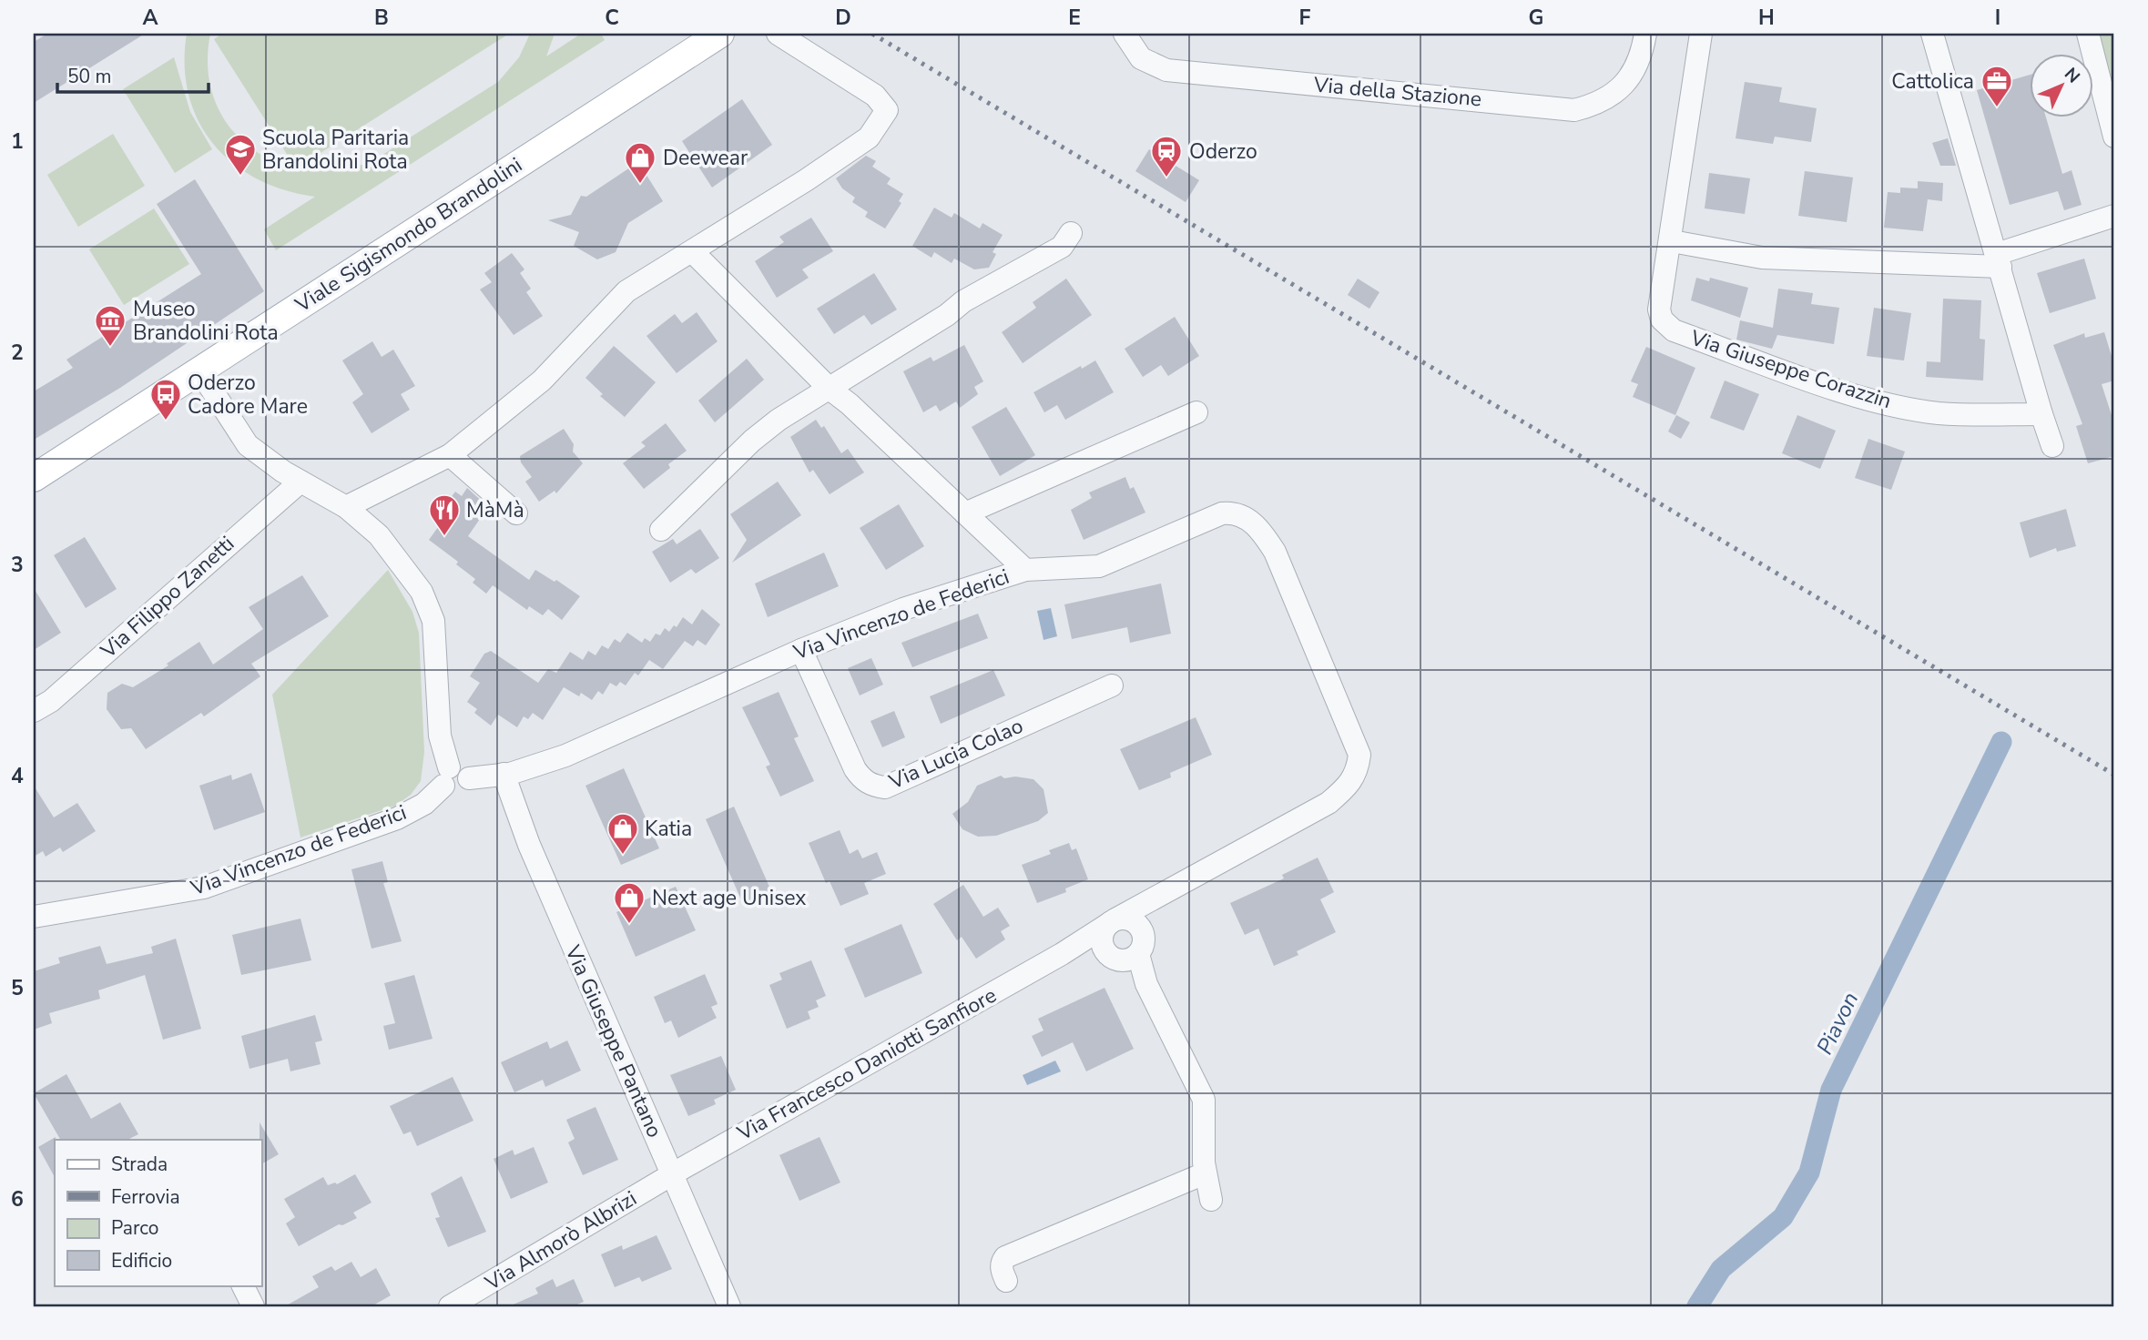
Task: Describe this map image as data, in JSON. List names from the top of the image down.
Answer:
{
  "streets": {
    "main road": ["Viale Sigismondo Brandolini"],
    "street": [
      "Via della Stazione",
      "Via Giuseppe Corazzin",
      "Via Filippo Zanetti",
      "Via Vincenzo de Federici",
      "Via Lucia Colao",
      "Via Giuseppe Pantano",
      "Via Francesco Daniotti Sanfiore",
      "Via Almorò Albrizi"
    ]
  },
  "crossings": [
    ["Via Vincenzo de Federici", "Via Lucia Colao"],
    ["Via Vincenzo de Federici", "Via Giuseppe Pantano"],
    ["Via Vincenzo de Federici", "Via Francesco Daniotti Sanfiore"],
    ["Via Giuseppe Pantano", "Via Francesco Daniotti Sanfiore"],
    ["Via Giuseppe Pantano", "Via Almorò Albrizi"],
    ["Via Francesco Daniotti Sanfiore", "Via Almorò Albrizi"]
  ],
  "water": ["Piavon"],
  "places": {
    "office": ["Cattolica"],
    "school or university": ["Scuola Paritaria Brandolini Rota"],
    "station": ["Oderzo"],
    "shop": ["Deewear", "Katia", "Next age Unisex"],
    "museum": ["Museo Brandolini Rota"],
    "bus stop": ["Oderzo Cadore Mare"],
    "restaurant": ["MàMà"]
  },
  "legend": [
    "Strada",
    "Ferrovia",
    "Parco",
    "Edificio"
  ],
  "scale_bar": "50 m",
  "north": "top right",
  "grid": {
    "columns": [
      "A",
      "B",
      "C",
      "D",
      "E",
      "F",
      "G",
      "H",
      "I"
    ],
    "rows": [
      "1",
      "2",
      "3",
      "4",
      "5",
      "6"
    ]
  }
}
